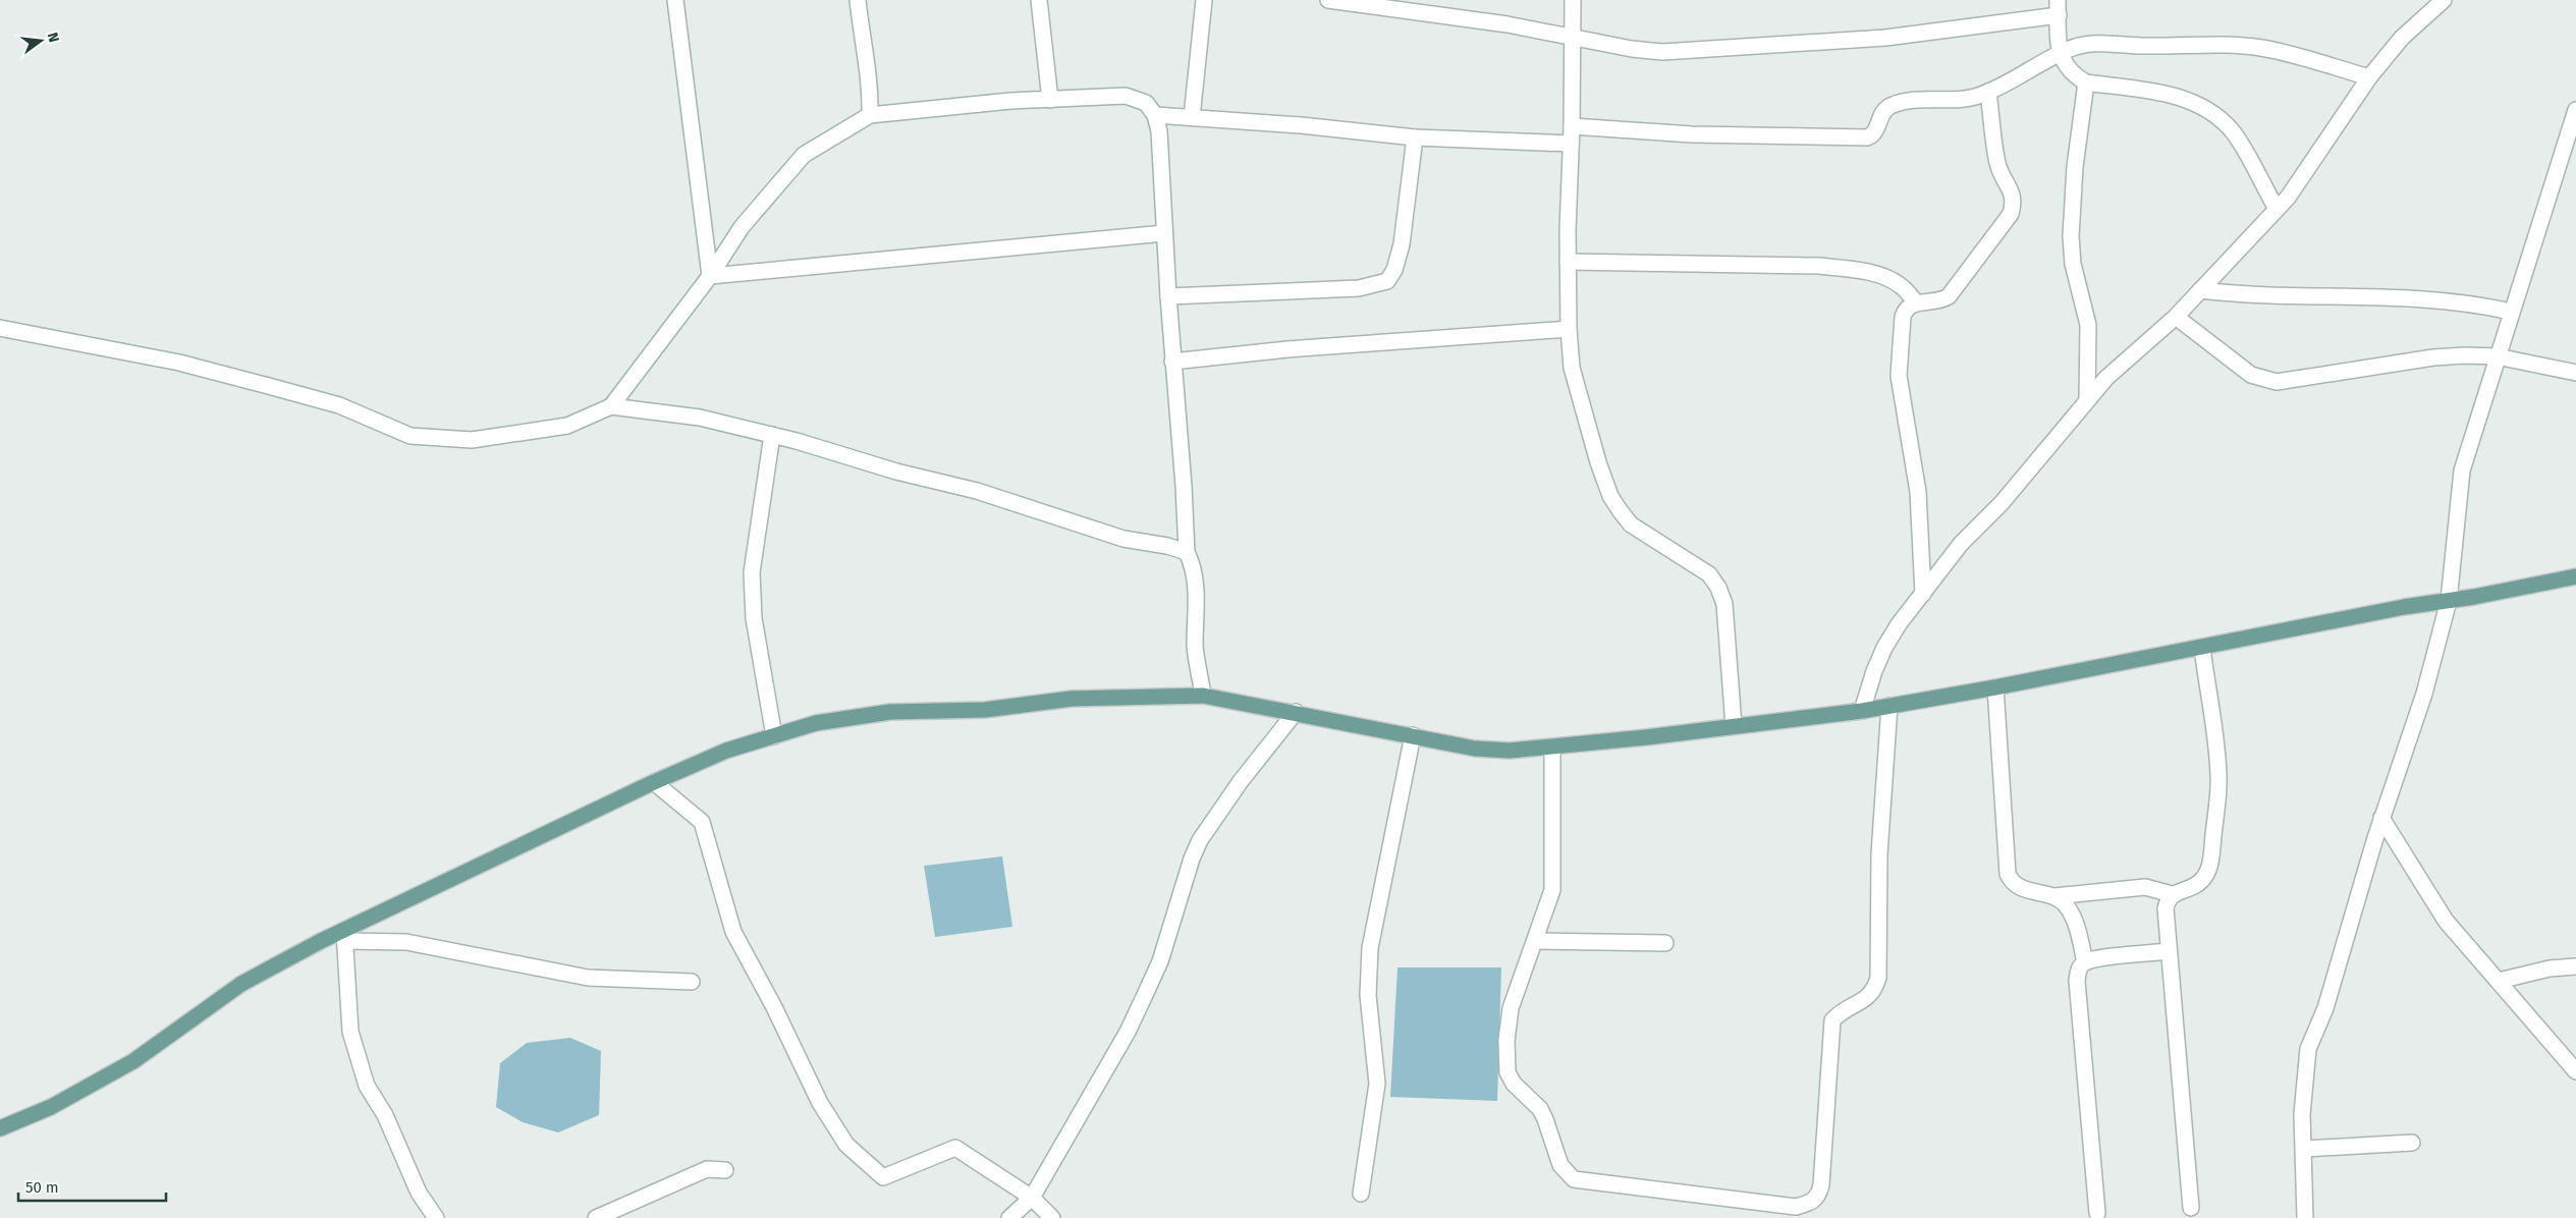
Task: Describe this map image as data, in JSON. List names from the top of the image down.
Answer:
{
  "scale_bar": "50 m",
  "north": "right"
}
